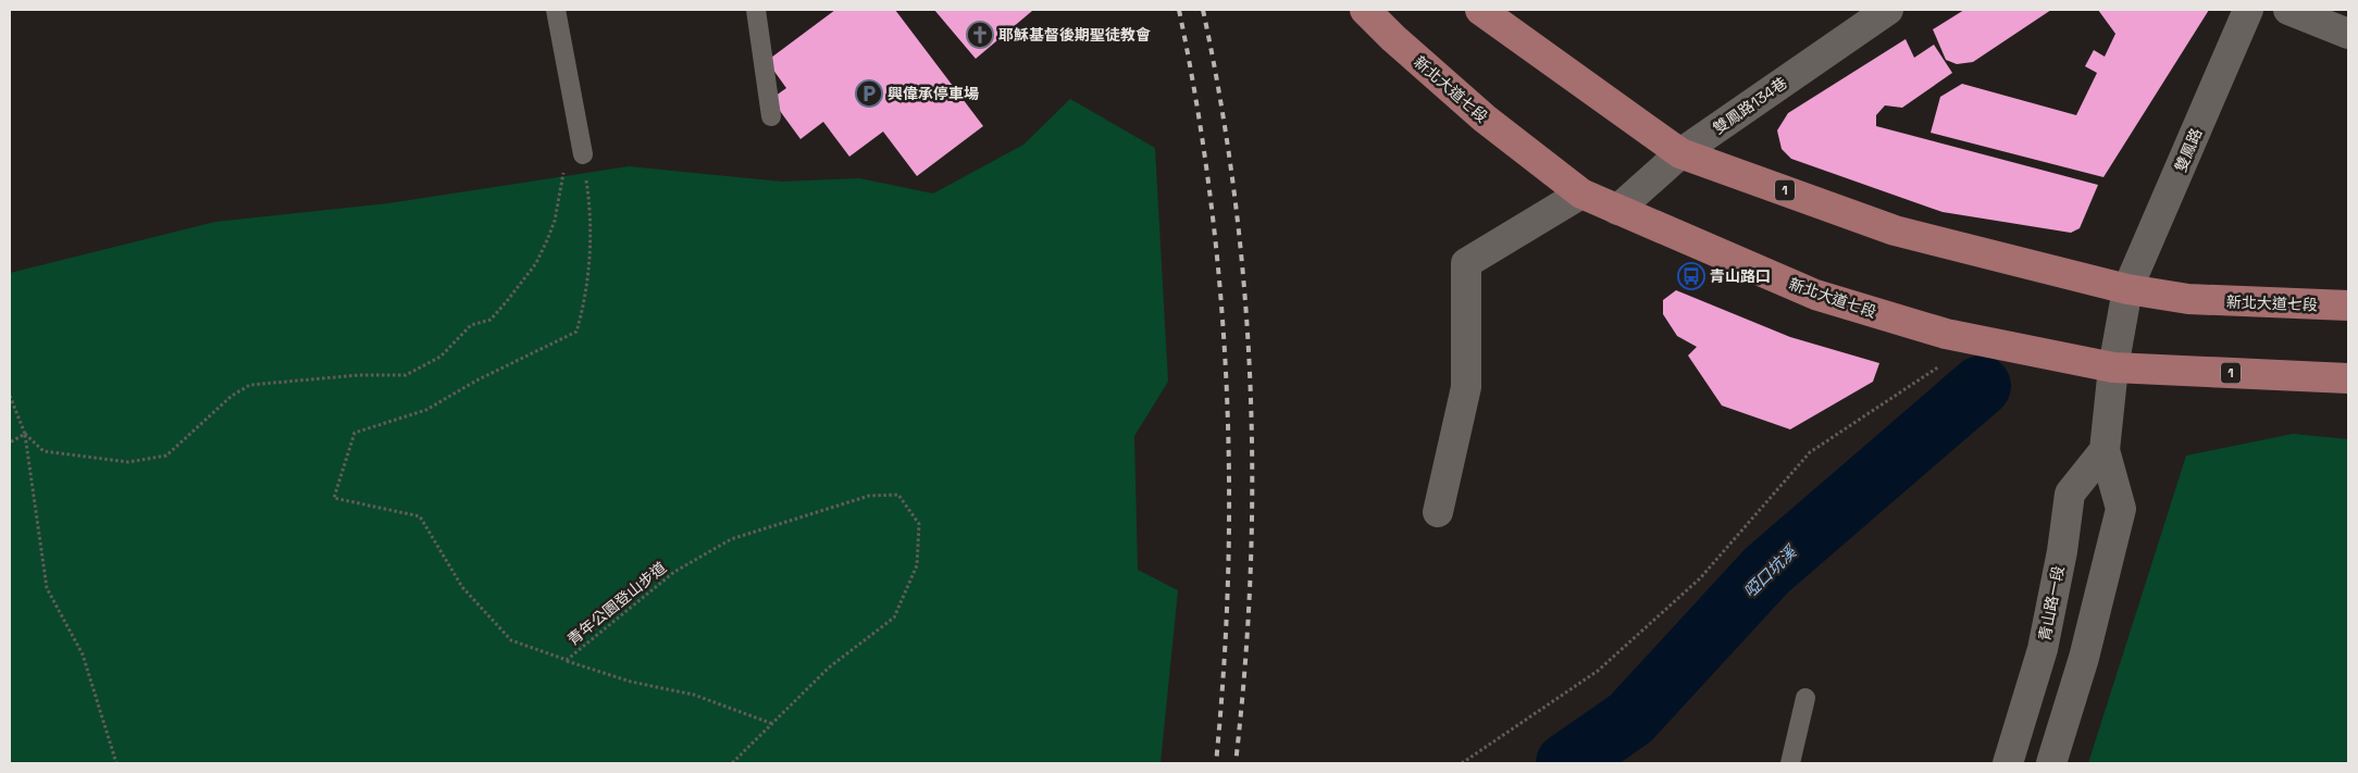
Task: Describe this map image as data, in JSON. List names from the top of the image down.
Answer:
{
  "streets": {
    "main road": ["新北大道七段", "1"],
    "street": ["雙鳳路134巷", "雙鳳路", "青山路一段"],
    "path": ["青年公園登山步道"]
  },
  "crossings": [
    ["新北大道七段", "雙鳳路134巷"],
    ["新北大道七段", "雙鳳路"]
  ],
  "water": ["啞口坑溪"],
  "places": {
    "church": ["耶穌基督後期聖徒教會"],
    "parking": ["興偉承停車場"],
    "bus stop": ["青山路口"]
  }
}
